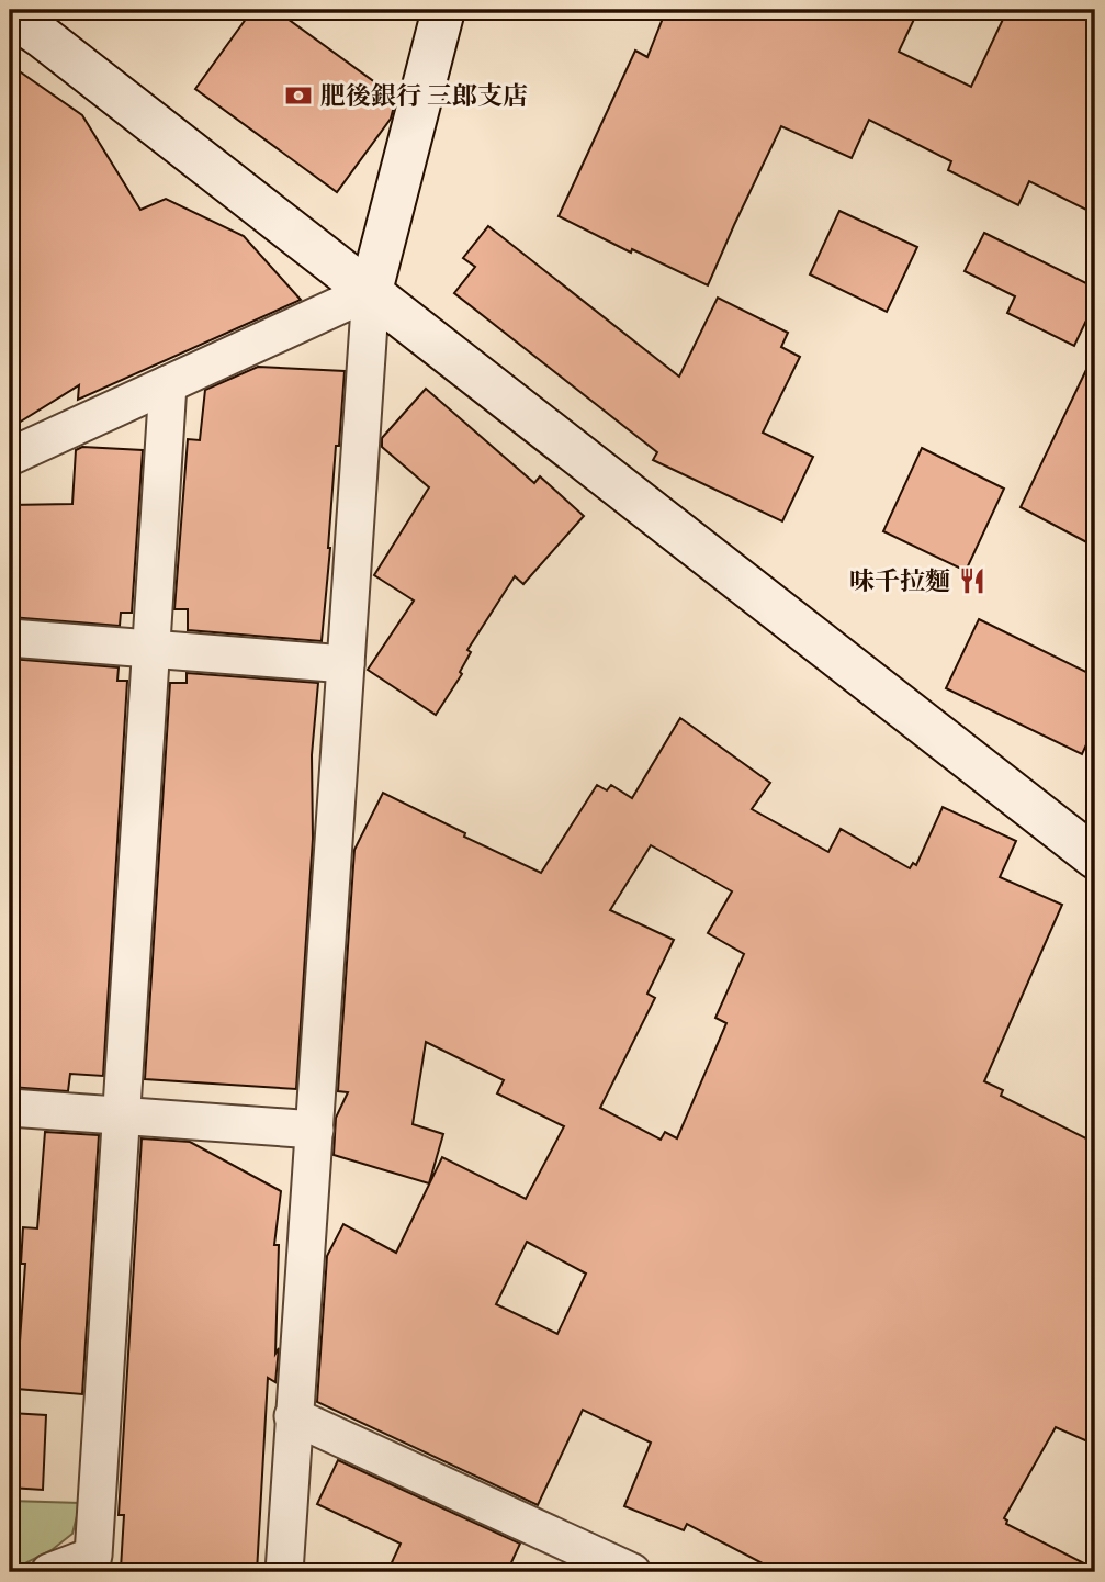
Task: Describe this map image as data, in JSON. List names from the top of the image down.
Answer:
{
  "places": {
    "bank": ["肥後銀行 三郎支店"],
    "restaurant": ["味千拉麵"]
  }
}
